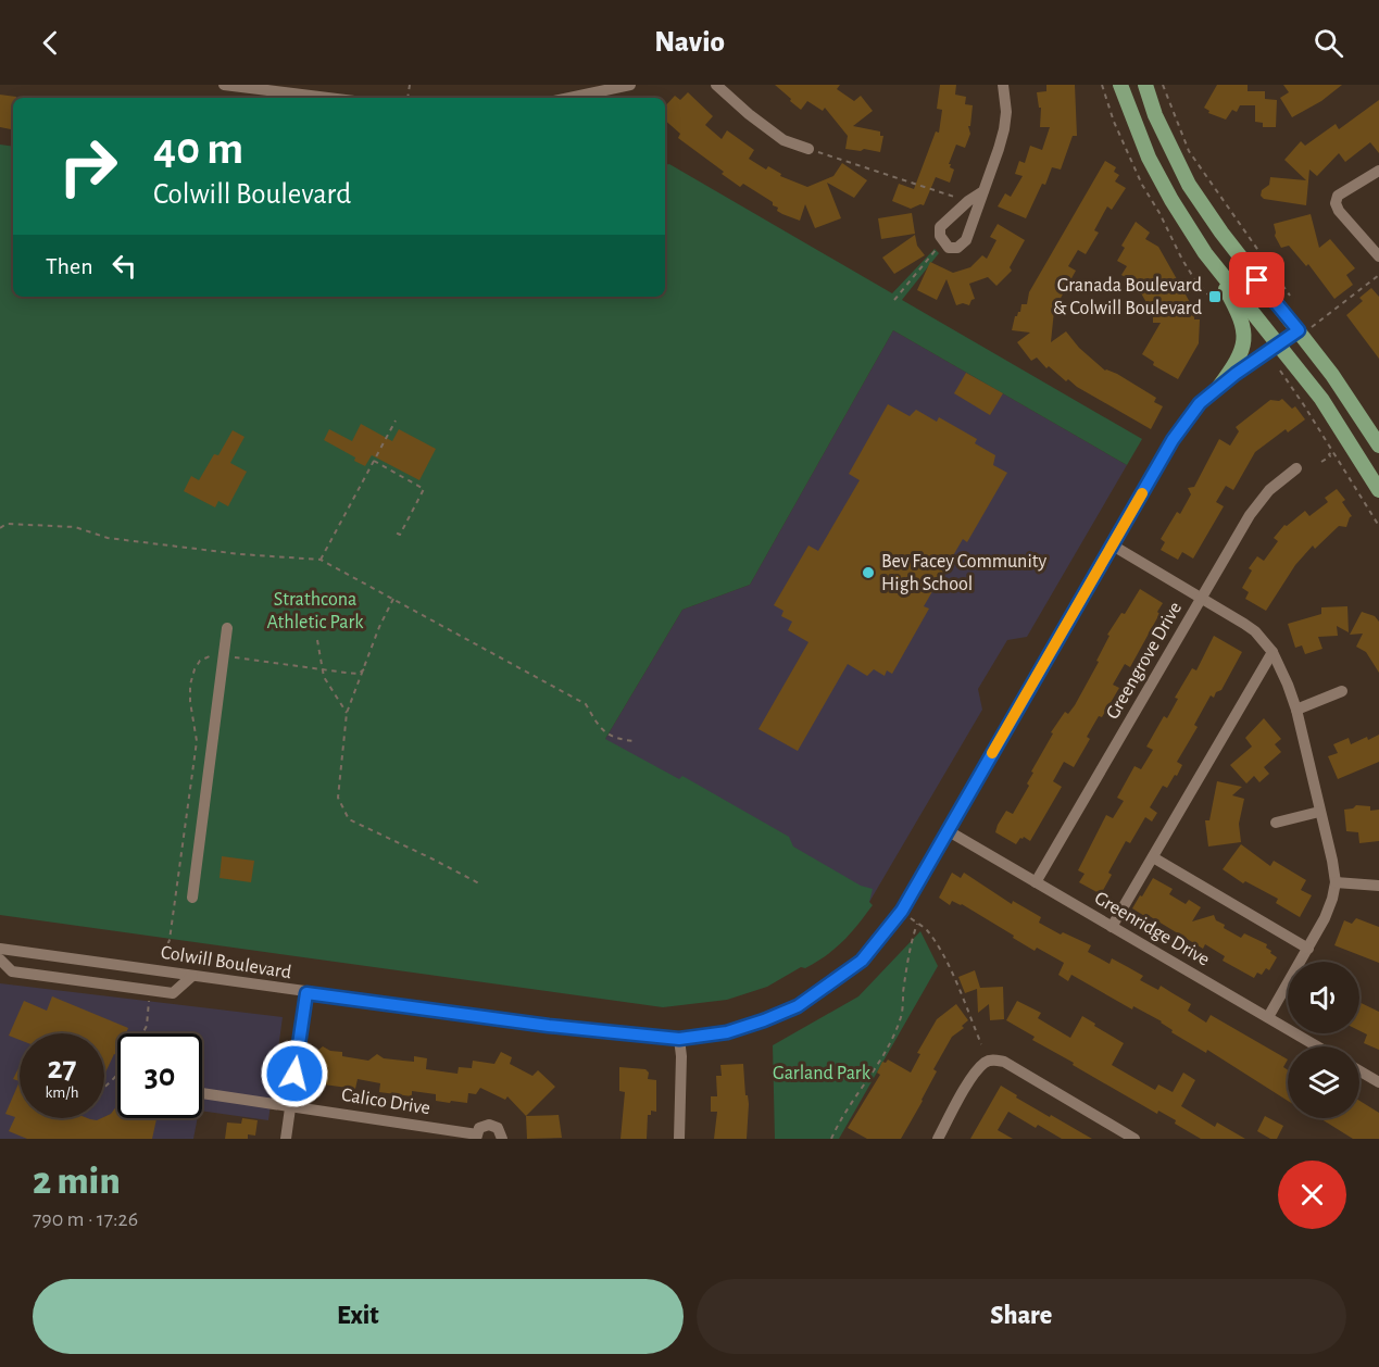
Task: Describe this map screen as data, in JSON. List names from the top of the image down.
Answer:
{
  "streets": {
    "street": [
      "Greengrove Drive",
      "Greenridge Drive",
      "Colwill Boulevard",
      "Calico Drive"
    ]
  },
  "crossings": [
    ["Greengrove Drive", "Greenridge Drive"],
    ["Greenridge Drive", "Colwill Boulevard"]
  ],
  "parks": ["Strathcona Athletic Park", "Garland Park"],
  "places": {
    "transit": ["Granada Boulevard & Colwill Boulevard"],
    "other": ["Bev Facey Community High School"]
  },
  "page": {
    "header": "Navio",
    "turn": ["40 m", "Colwill Boulevard"],
    "then": "Then",
    "speed": "27 km/h",
    "limit": "30",
    "heading": ["2 min", "790 m · 17:26"],
    "buttons": ["Exit", "Share"]
  }
}
